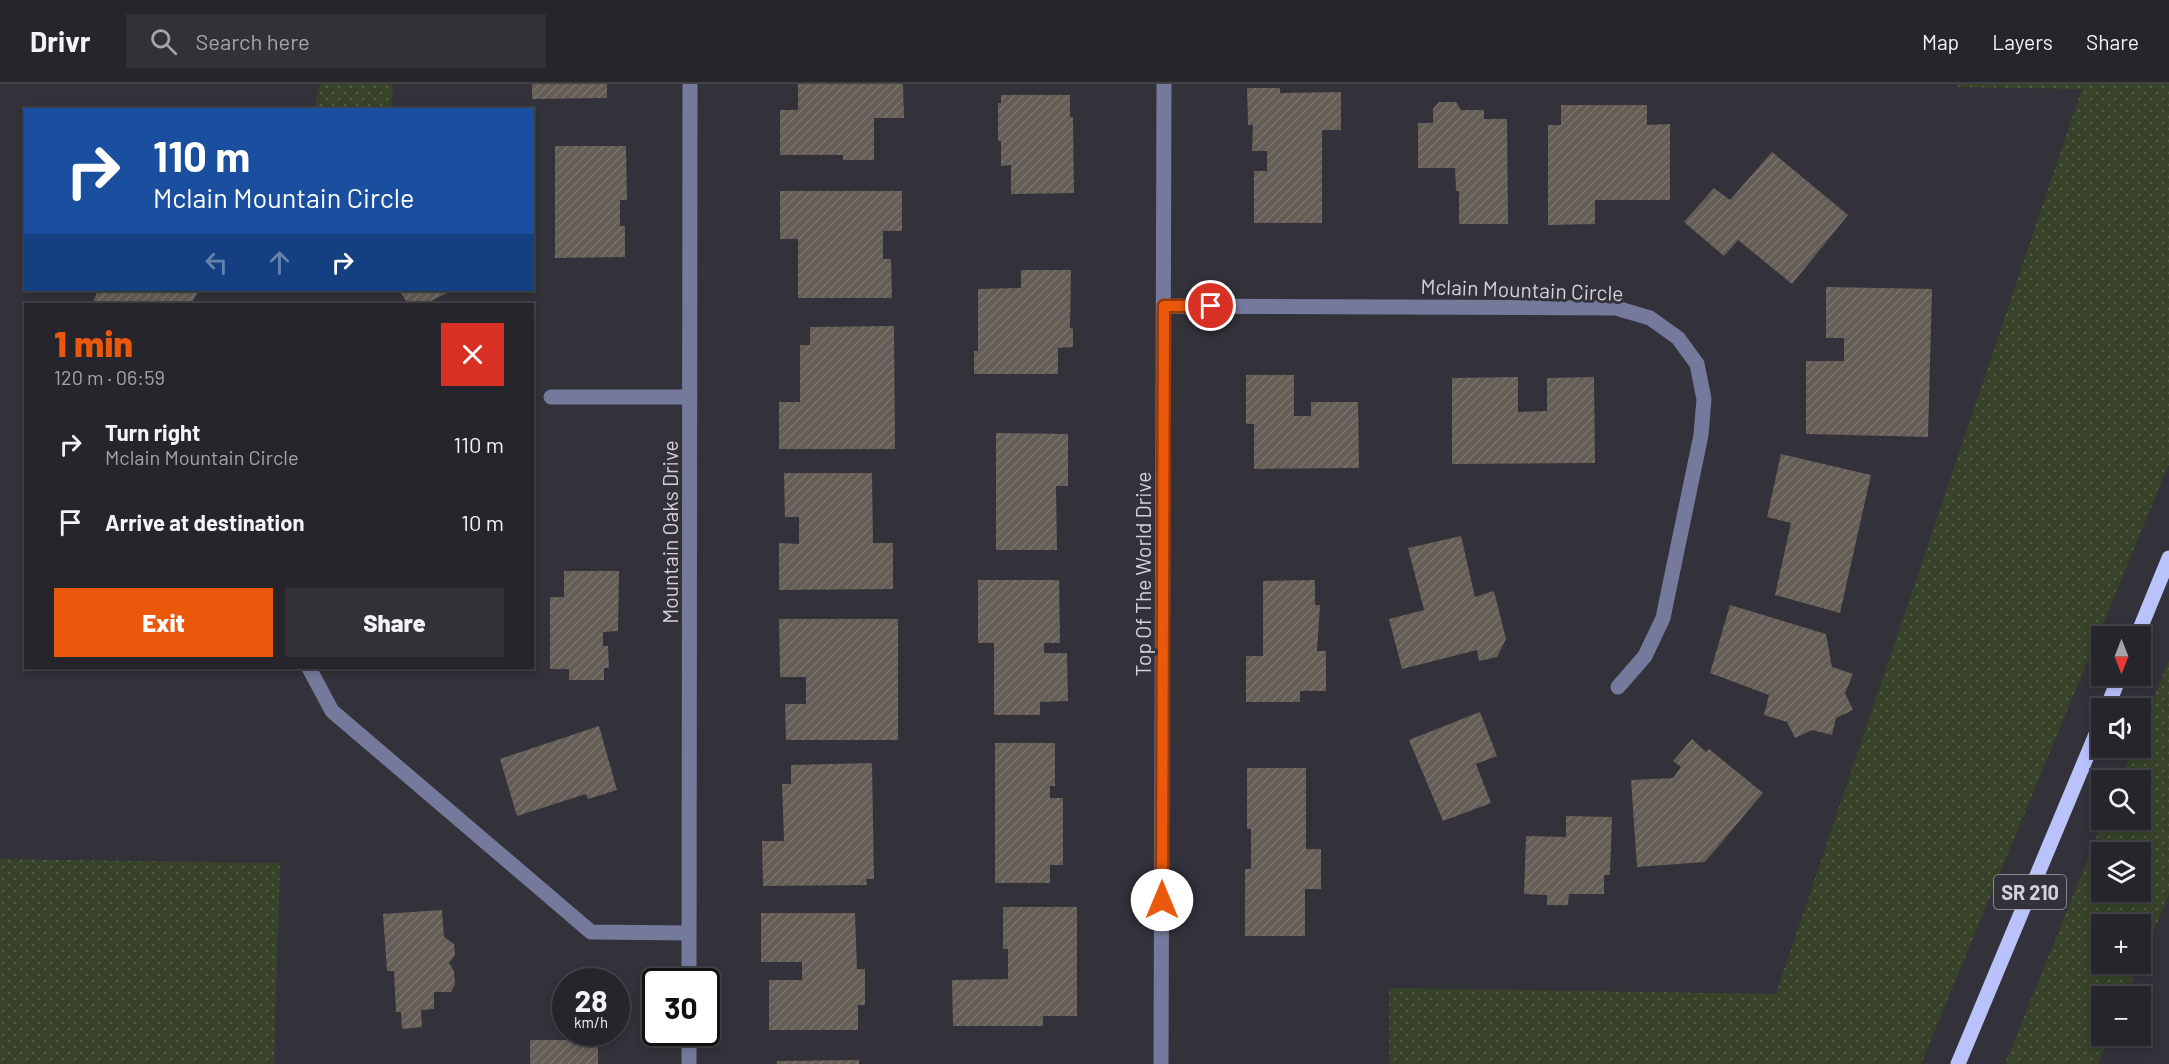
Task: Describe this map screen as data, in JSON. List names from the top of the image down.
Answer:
{
  "streets": {
    "main road": ["SR 210"],
    "street": ["Mclain Mountain Circle", "Mountain Oaks Drive", "Top Of The World Drive"]
  },
  "crossings": [
    ["Mclain Mountain Circle", "Top Of The World Drive"]
  ],
  "north": "bottom",
  "page": {
    "header": "Drivr",
    "search": "Search here",
    "nav": ["Map", "Layers", "Share"],
    "turn": ["110 m", "Mclain Mountain Circle"],
    "heading": ["1 min", "120 m · 06:59"],
    "list": [
      {
        "name": "Turn right",
        "note": "Mclain Mountain Circle",
        "value": "110 m"
      },
      {
        "name": "Arrive at destination",
        "value": "10 m"
      }
    ],
    "buttons": ["Exit", "Share"],
    "map_buttons": ["+", "−"],
    "speed": "28 km/h",
    "limit": "30"
  }
}
